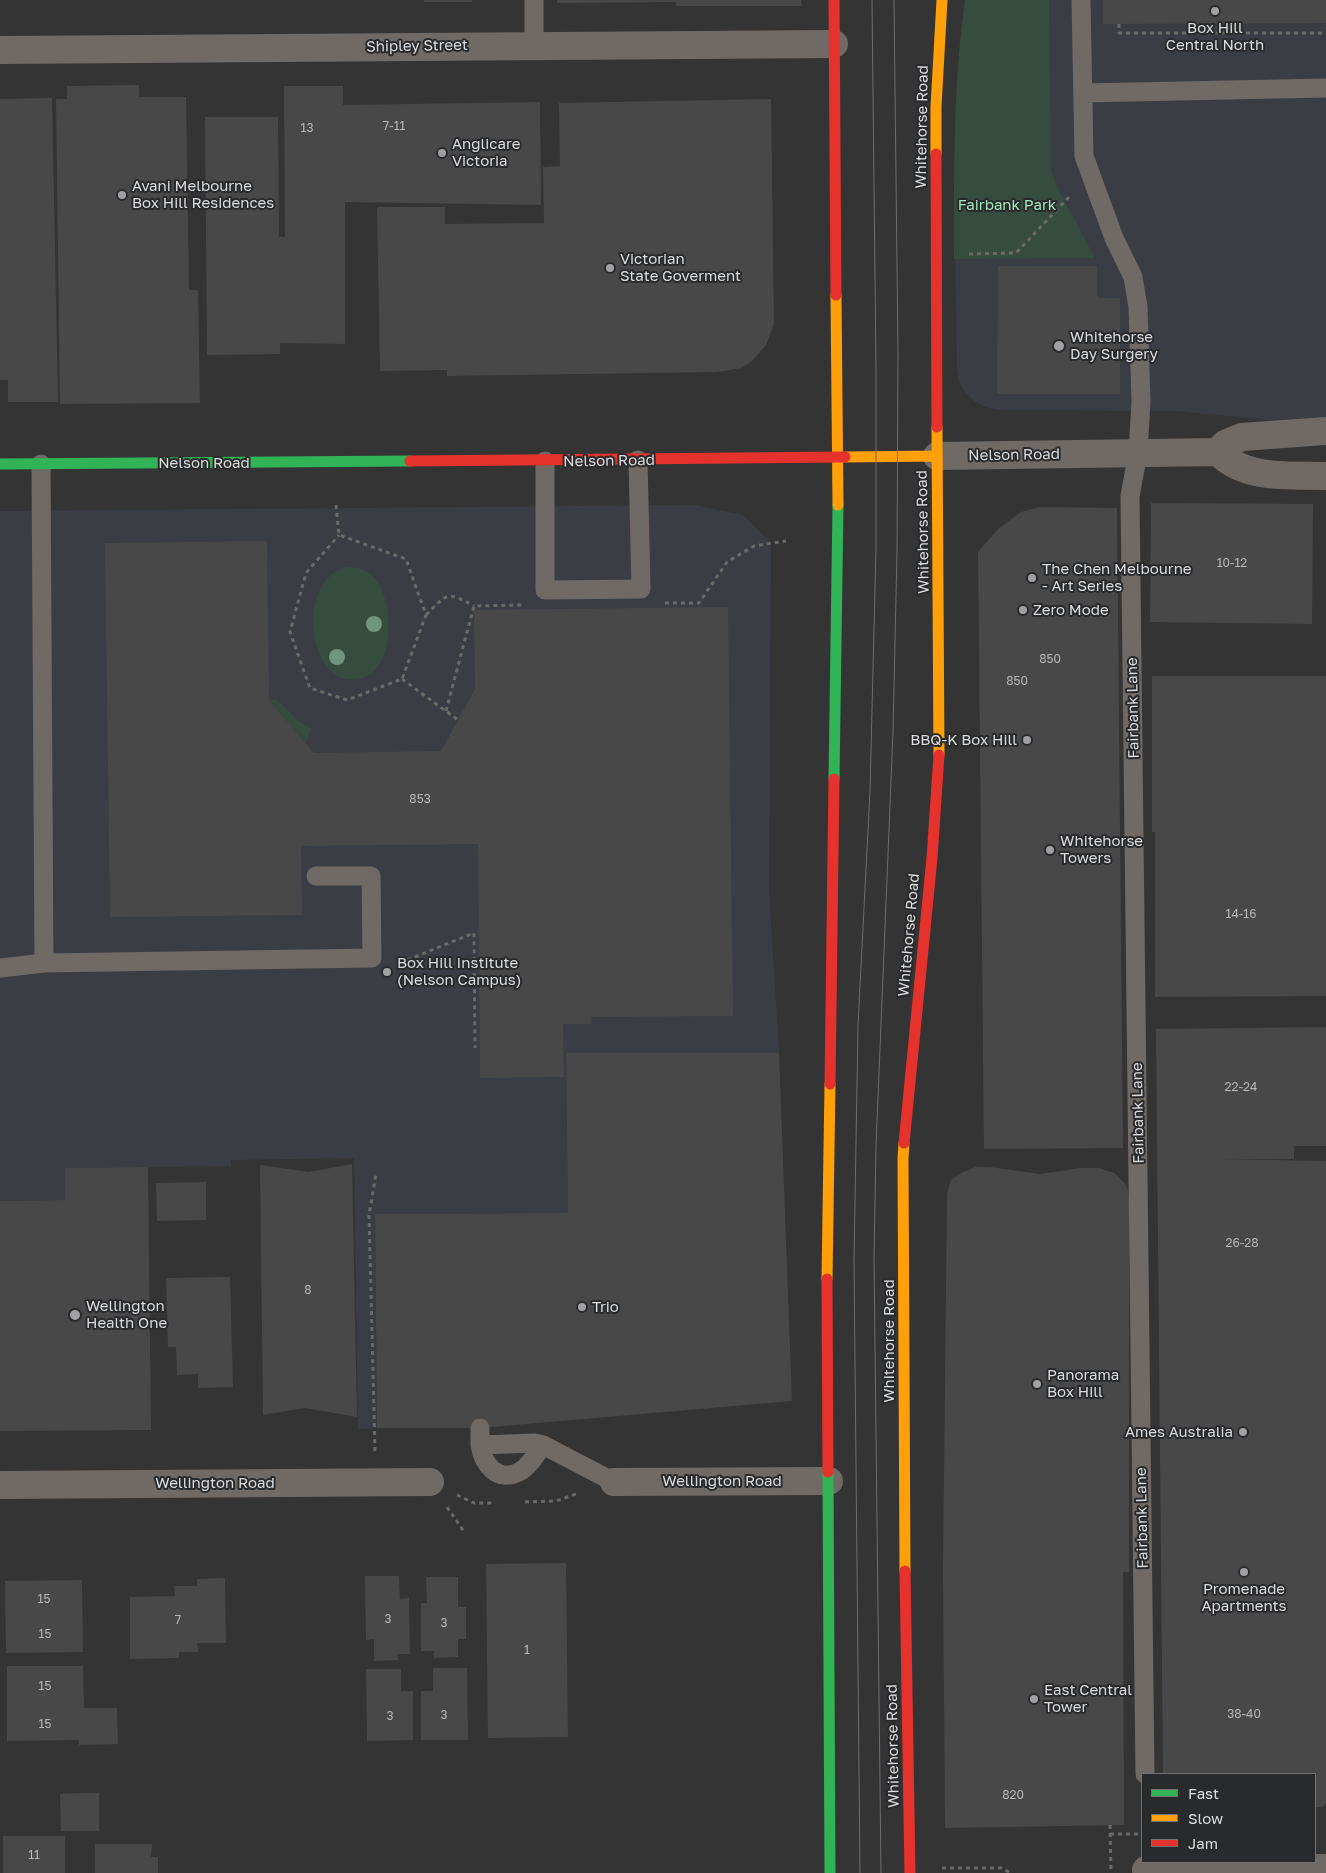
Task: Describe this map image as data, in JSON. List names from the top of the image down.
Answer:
{
  "streets": {
    "main road": ["Whitehorse Road", "Nelson Road"],
    "street": ["Shipley Street", "Wellington Road"],
    "lane": ["Fairbank Lane"]
  },
  "crossings": [
    ["Whitehorse Road", "Nelson Road"],
    ["Nelson Road", "Fairbank Lane"]
  ],
  "parks": ["Fairbank Park"],
  "places": [
    "Box Hill Central North",
    "Anglicare Victoria",
    "Avani Melbourne Box Hill Residences",
    "Victorian State Goverment",
    "Whitehorse Day Surgery",
    "The Chen Melbourne - Art Series",
    "Zero Mode",
    "BBQ-K Box Hill",
    "Whitehorse Towers",
    "Box Hill Institute (Nelson Campus)",
    "Trio",
    "Wellington Health One",
    "Panorama Box Hill",
    "Ames Australia",
    "Promenade Apartments",
    "East Central Tower"
  ],
  "house_numbers": [
    "7-11",
    "13",
    "10-12",
    "850",
    "850",
    "853",
    "14-16",
    "22-24",
    "26-28",
    "8",
    "15",
    "3",
    "7",
    "3",
    "15",
    "1",
    "15",
    "38-40",
    "3",
    "3",
    "15",
    "820",
    "11"
  ],
  "legend": ["Fast", "Slow", "Jam"]
}
